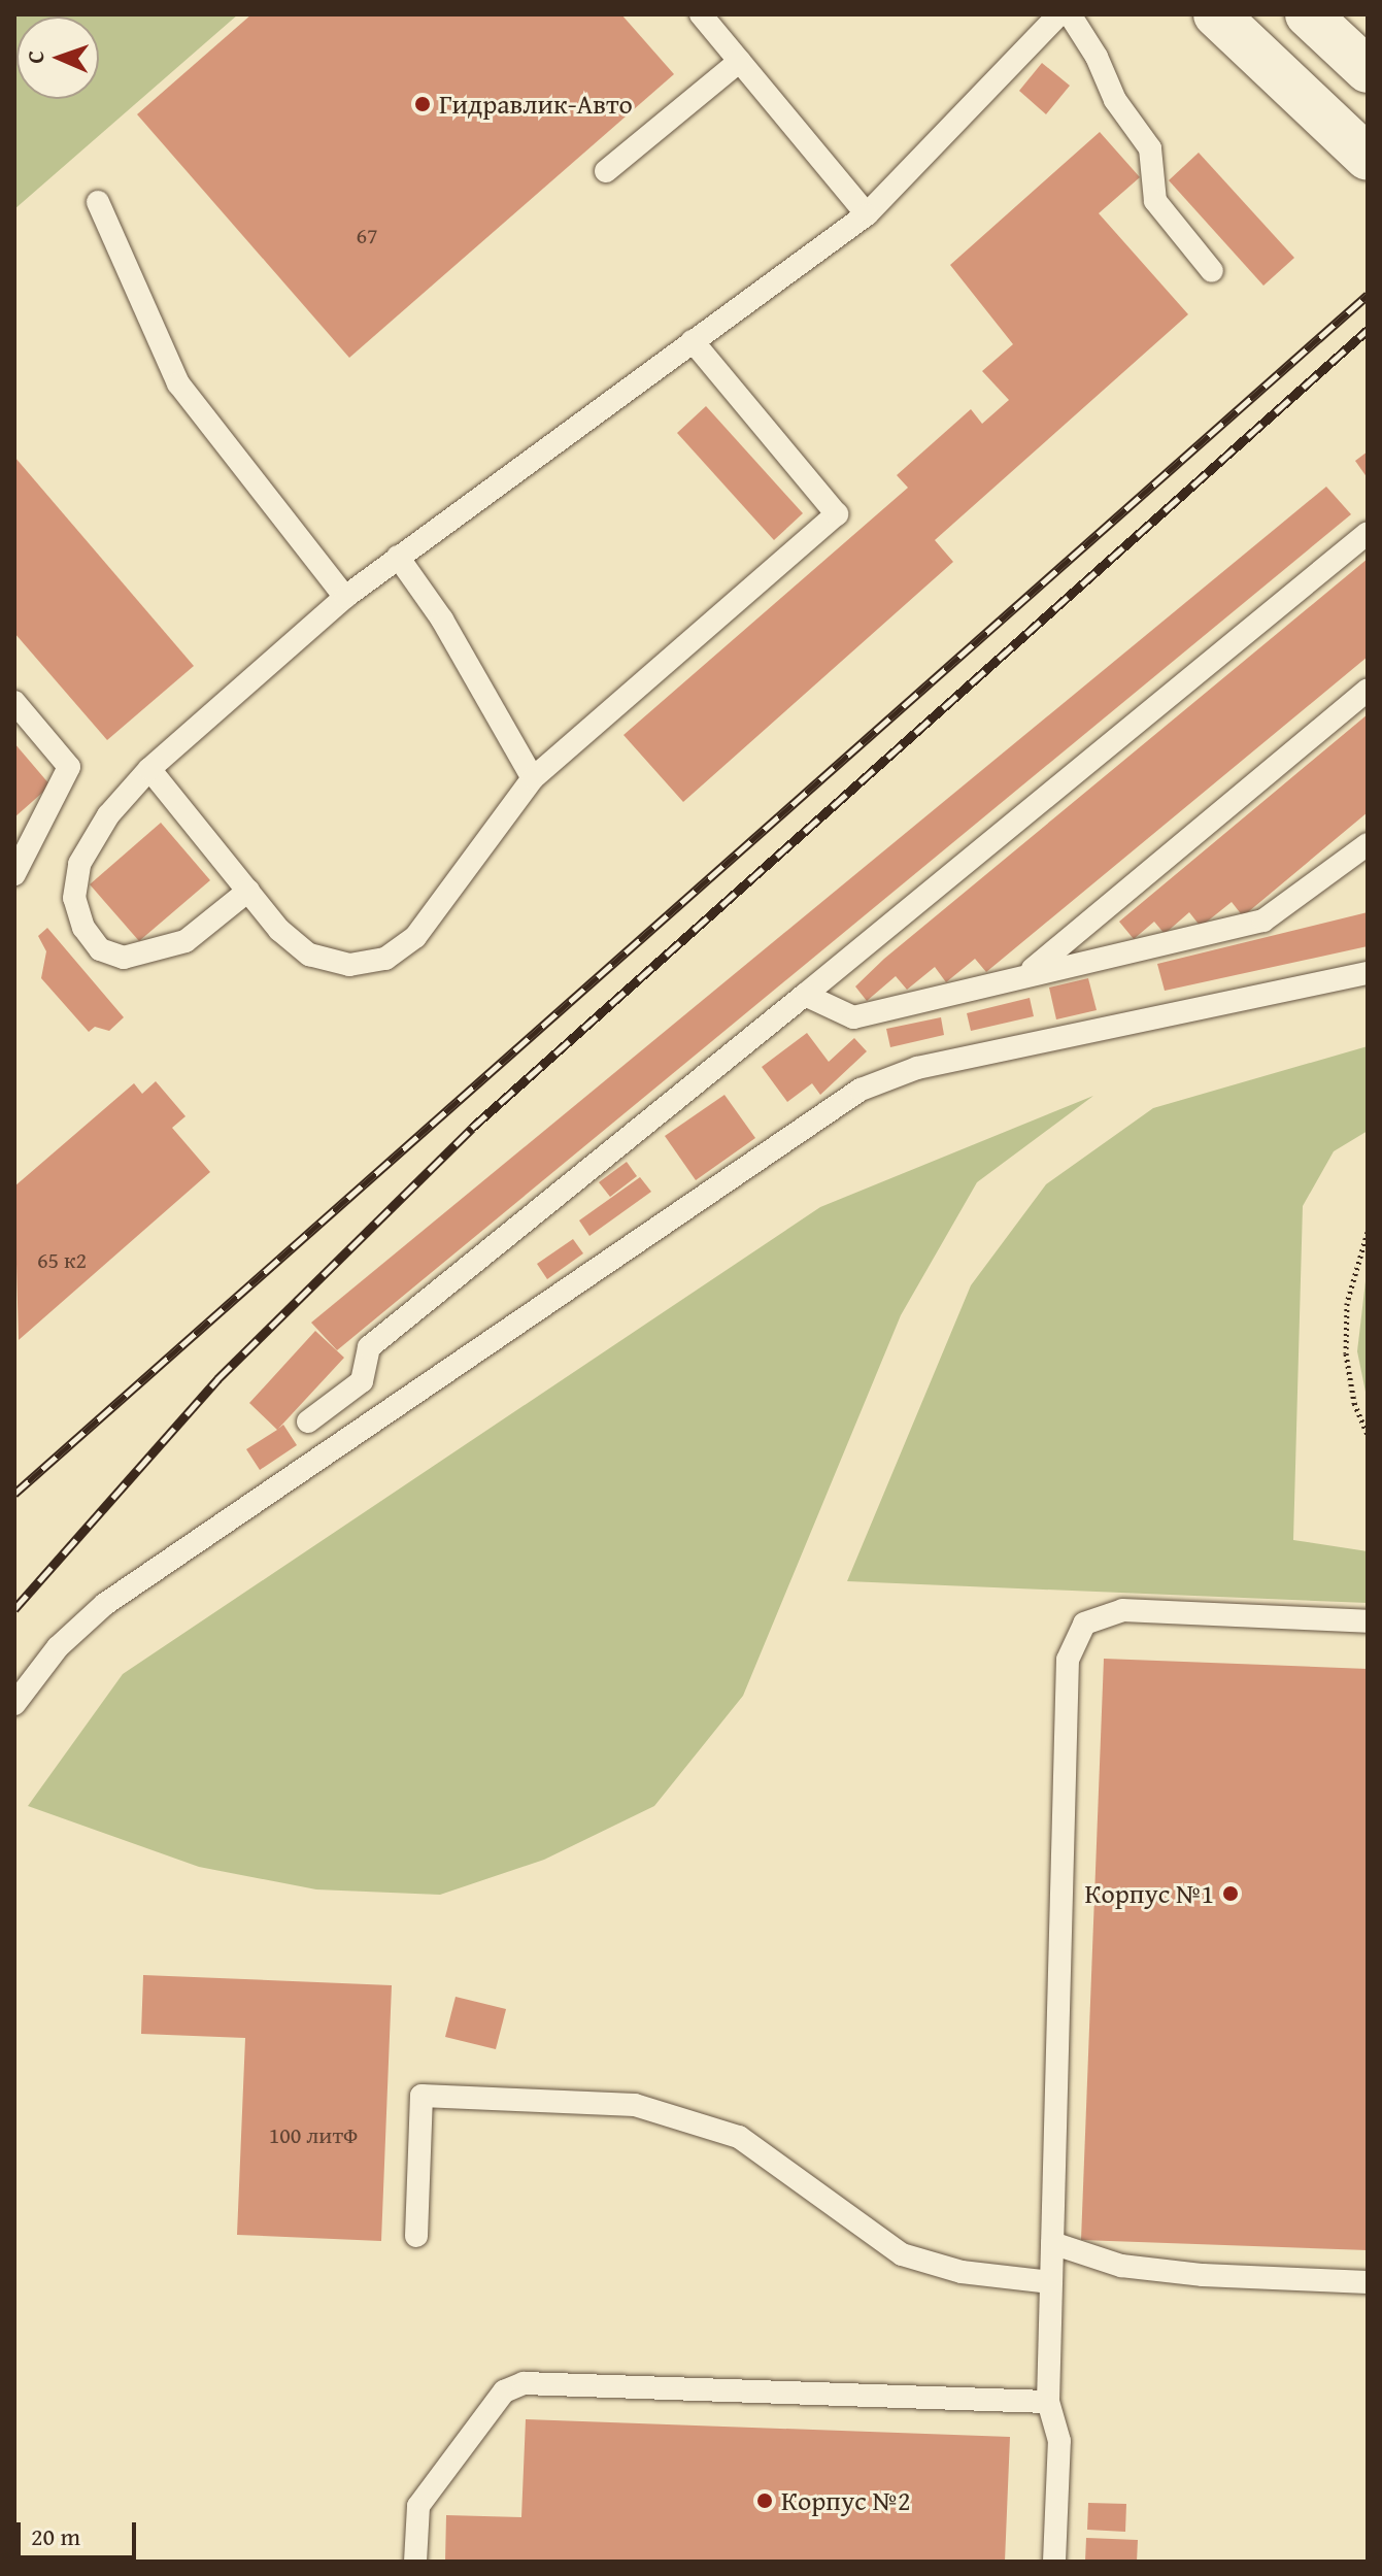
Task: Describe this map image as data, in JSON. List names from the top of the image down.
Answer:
{
  "places": ["Гидравлик-Авто", "Корпус №1", "Корпус №2"],
  "house_numbers": ["67", "65 к2", "100 литФ"],
  "scale_bar": "20 m",
  "north": "left"
}
